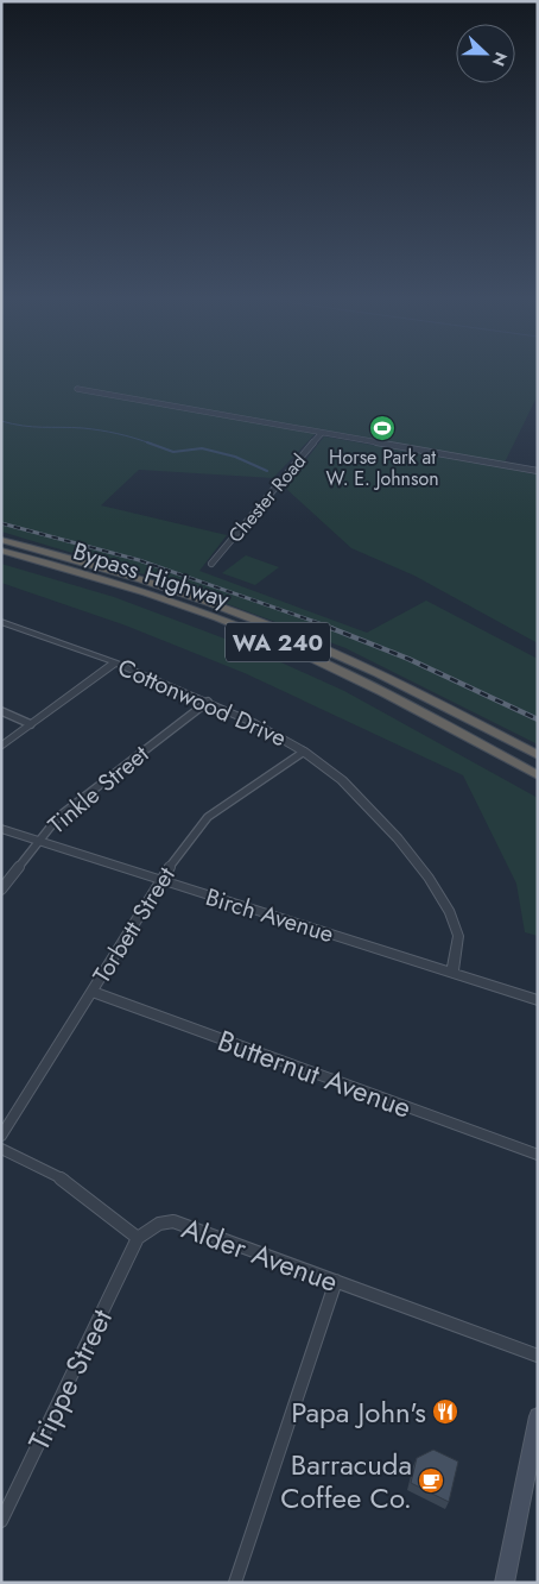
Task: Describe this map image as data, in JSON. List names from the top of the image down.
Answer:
{
  "streets": {
    "highway": ["Bypass Highway", "WA 240"],
    "street": [
      "Chester Road",
      "Cottonwood Drive",
      "Tinkle Street",
      "Birch Avenue",
      "Torbett Street",
      "Butternut Avenue",
      "Alder Avenue",
      "Trippe Street"
    ]
  },
  "crossings": [
    ["Cottonwood Drive", "Tinkle Street"],
    ["Cottonwood Drive", "Birch Avenue"],
    ["Cottonwood Drive", "Torbett Street"],
    ["Tinkle Street", "Birch Avenue"],
    ["Birch Avenue", "Torbett Street"],
    ["Torbett Street", "Butternut Avenue"],
    ["Alder Avenue", "Trippe Street"]
  ],
  "places": {
    "sports": ["Horse Park at W. E. Johnson"],
    "restaurant": ["Papa John's"],
    "cafe": ["Barracuda Coffee Co."]
  },
  "north": "right"
}
